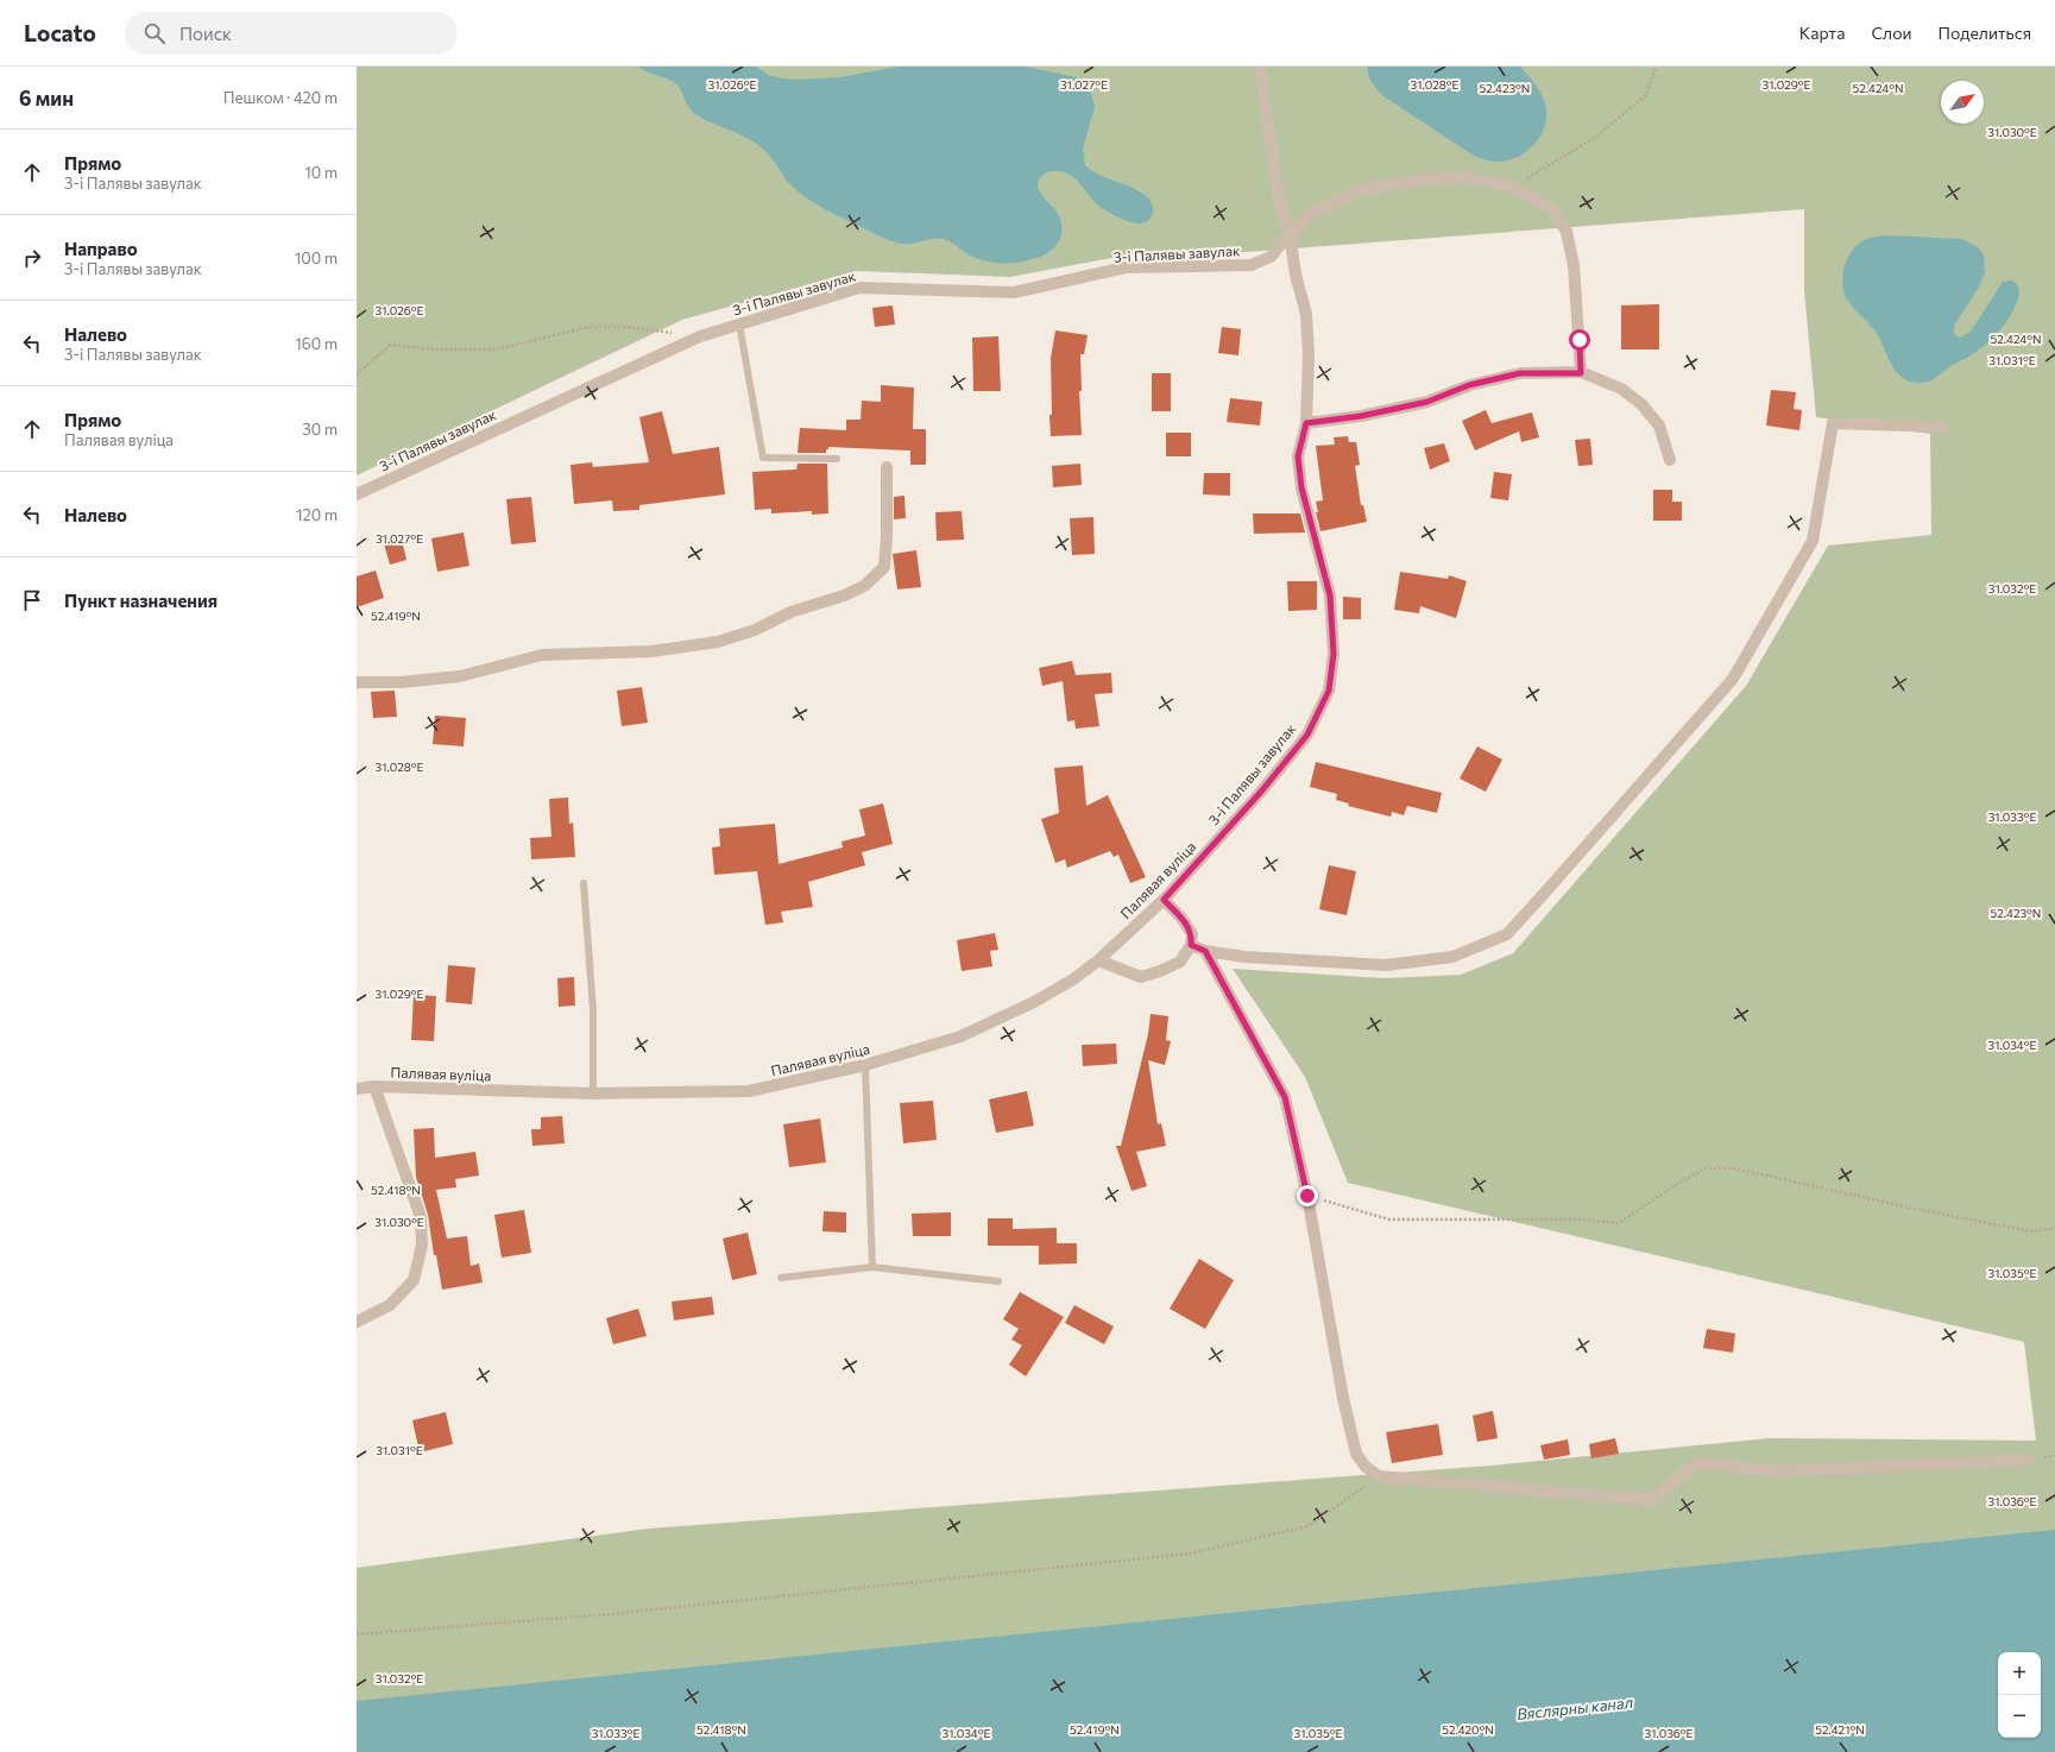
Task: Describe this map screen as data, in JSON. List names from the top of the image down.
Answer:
{
  "streets": {
    "street": ["3-і Палявы завулак", "Палявая вуліца"]
  },
  "crossings": [
    ["3-і Палявы завулак", "Палявая вуліца"]
  ],
  "water": ["Вяслярны канал"],
  "north": "top right",
  "page": {
    "header": "Locato",
    "search": "Поиск",
    "nav": ["Карта", "Слои", "Поделиться"],
    "heading": ["6 мин", "Пешком · 420 m"],
    "list": [
      ["Прямо", "3-і Палявы завулак", "10 m"],
      ["Направо", "3-і Палявы завулак", "100 m"],
      ["Налево", "3-і Палявы завулак", "160 m"],
      ["Прямо", "Палявая вуліца", "30 m"],
      ["Налево", "120 m"],
      "Пункт назначения"
    ],
    "map_buttons": ["+", "−"]
  },
  "coordinates": [
    "31.026°E",
    "31.027°E",
    "31.028°E",
    "31.029°E",
    "52.424°N",
    "52.423°N",
    "31.030°E",
    "31.031°E",
    "31.032°E",
    "52.419°N",
    "31.033°E",
    "31.034°E",
    "52.418°N",
    "31.035°E",
    "31.036°E",
    "52.420°N",
    "52.421°N"
  ]
}
